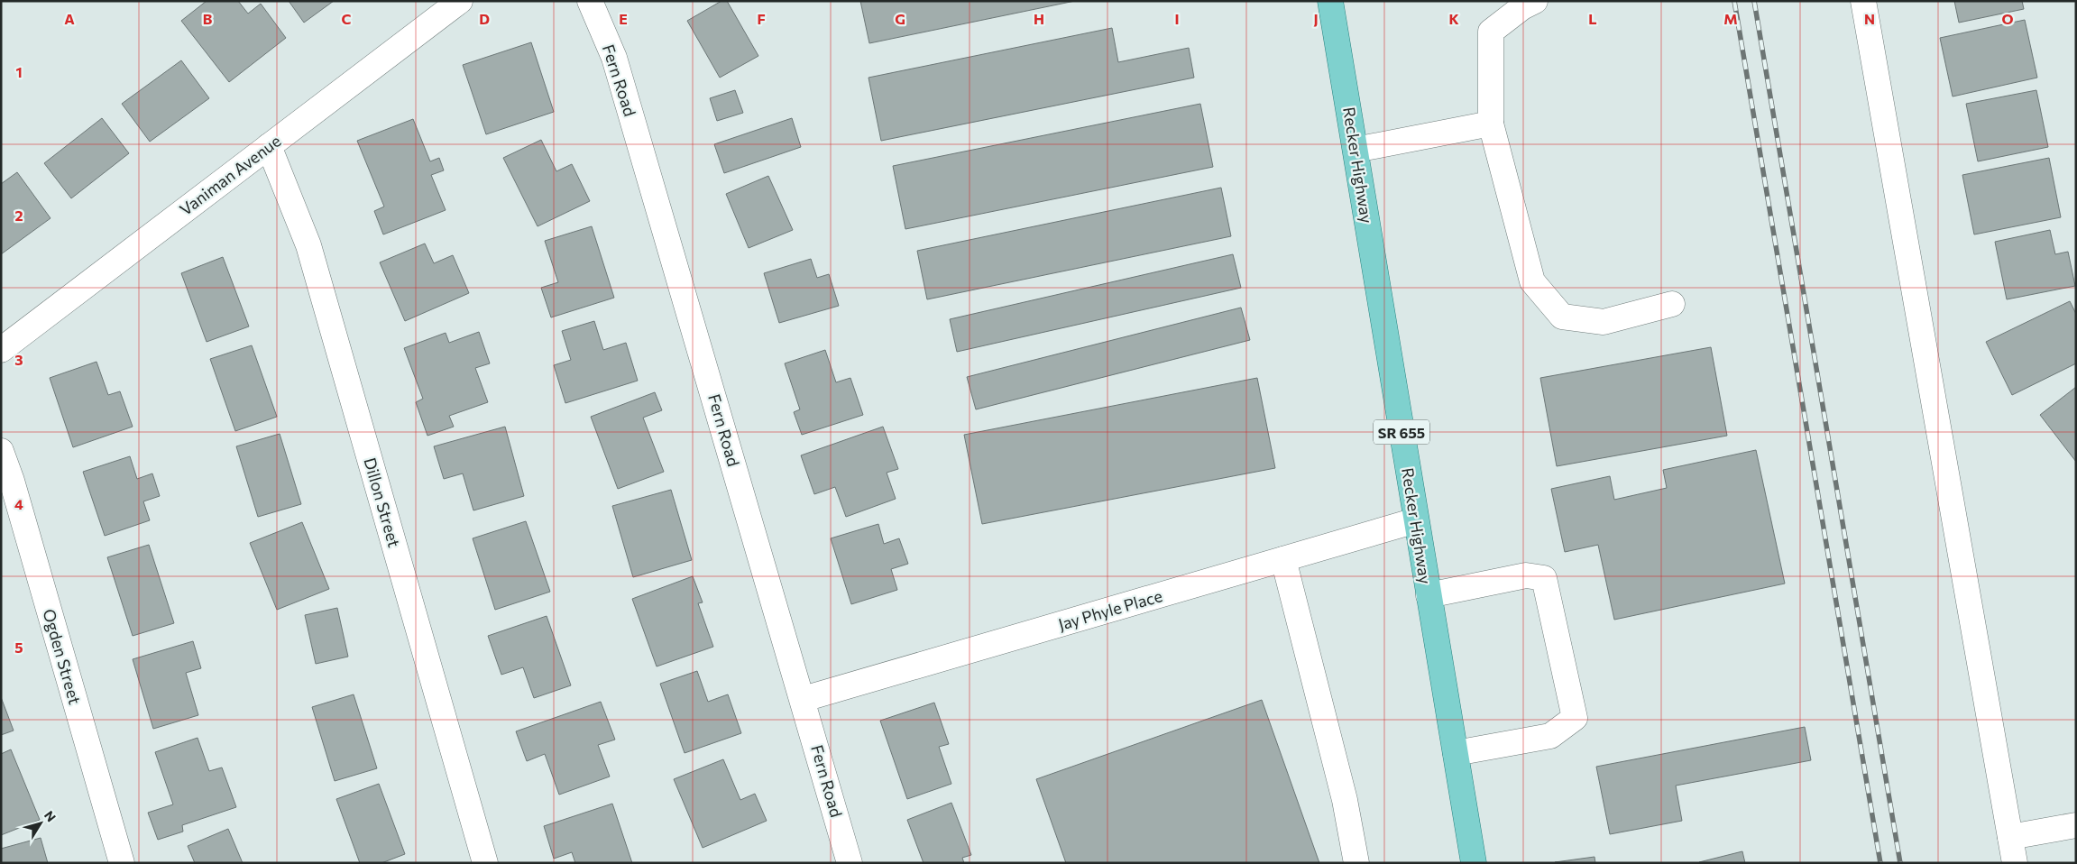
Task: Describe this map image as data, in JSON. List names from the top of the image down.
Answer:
{
  "streets": {
    "main road": ["Recker Highway", "SR 655"],
    "street": [
      "Fern Road",
      "Vaniman Avenue",
      "Dillon Street",
      "Jay Phyle Place",
      "Ogden Street"
    ]
  },
  "crossings": [
    ["Fern Road", "Jay Phyle Place"],
    ["Recker Highway", "Jay Phyle Place"],
    ["Vaniman Avenue", "Dillon Street"]
  ],
  "north": "top right",
  "grid": {
    "columns": [
      "A",
      "B",
      "C",
      "D",
      "E",
      "F",
      "G",
      "H",
      "I",
      "J",
      "K",
      "L",
      "M",
      "N",
      "O"
    ],
    "rows": [
      "1",
      "2",
      "3",
      "4",
      "5"
    ]
  }
}
